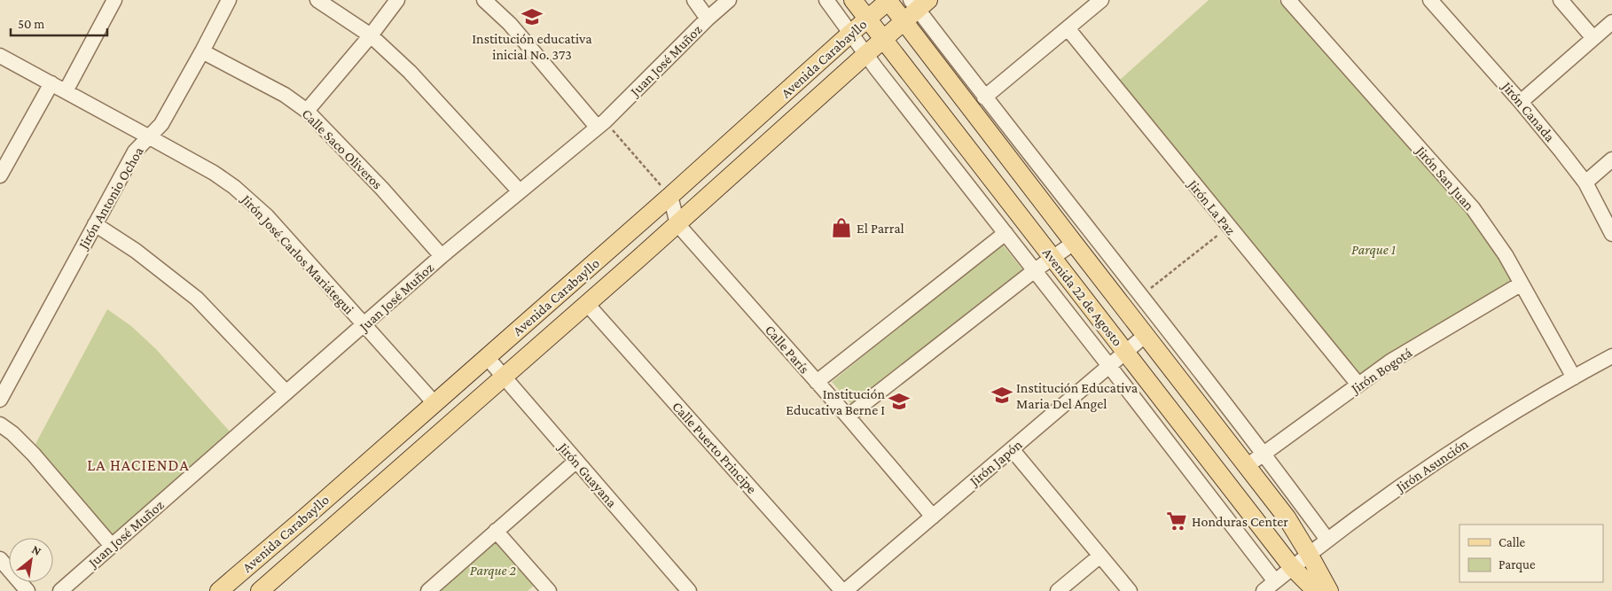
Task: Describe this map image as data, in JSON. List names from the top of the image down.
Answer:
{
  "streets": {
    "main road": ["Avenida Carabayllo", "Avenida 22 de Agosto"],
    "street": [
      "Juan José Muñoz",
      "Jirón Canada",
      "Calle Saco Oliveros",
      "Jirón San Juan",
      "Jirón Antonio Ochoa",
      "Jirón La Paz",
      "Jirón José Carlos Mariátegui",
      "Calle París",
      "Jirón Bogotá",
      "Calle Puerto Principe",
      "Jirón Japón",
      "Jirón Asunción",
      "Jirón Guayana"
    ]
  },
  "crossings": [
    ["Avenida Carabayllo", "Jirón José Carlos Mariátegui"],
    ["Avenida Carabayllo", "Avenida 22 de Agosto"],
    ["Avenida Carabayllo", "Calle París"],
    ["Avenida Carabayllo", "Calle Puerto Principe"],
    ["Avenida Carabayllo", "Jirón Guayana"],
    ["Juan José Muñoz", "Calle Saco Oliveros"],
    ["Juan José Muñoz", "Jirón José Carlos Mariátegui"],
    ["Calle Saco Oliveros", "Jirón Antonio Ochoa"],
    ["Jirón San Juan", "Jirón Bogotá"],
    ["Jirón San Juan", "Jirón Asunción"],
    ["Jirón Antonio Ochoa", "Jirón José Carlos Mariátegui"],
    ["Jirón La Paz", "Jirón Bogotá"],
    ["Avenida 22 de Agosto", "Jirón Bogotá"],
    ["Avenida 22 de Agosto", "Jirón Japón"],
    ["Avenida 22 de Agosto", "Jirón Asunción"],
    ["Calle París", "Jirón Japón"],
    ["Calle Puerto Principe", "Jirón Japón"]
  ],
  "districts": ["LA HACIENDA"],
  "parks": ["Parque 1", "Parque 2"],
  "places": {
    "school or university": ["Institución educativa inicial No. 373", "Institución Educativa Maria Del Angel", "Institución Educativa Berne I"],
    "shop": ["El Parral"],
    "supermarket": ["Honduras Center"]
  },
  "legend": ["Calle", "Parque"],
  "scale_bar": "50 m",
  "north": "top right"
}
